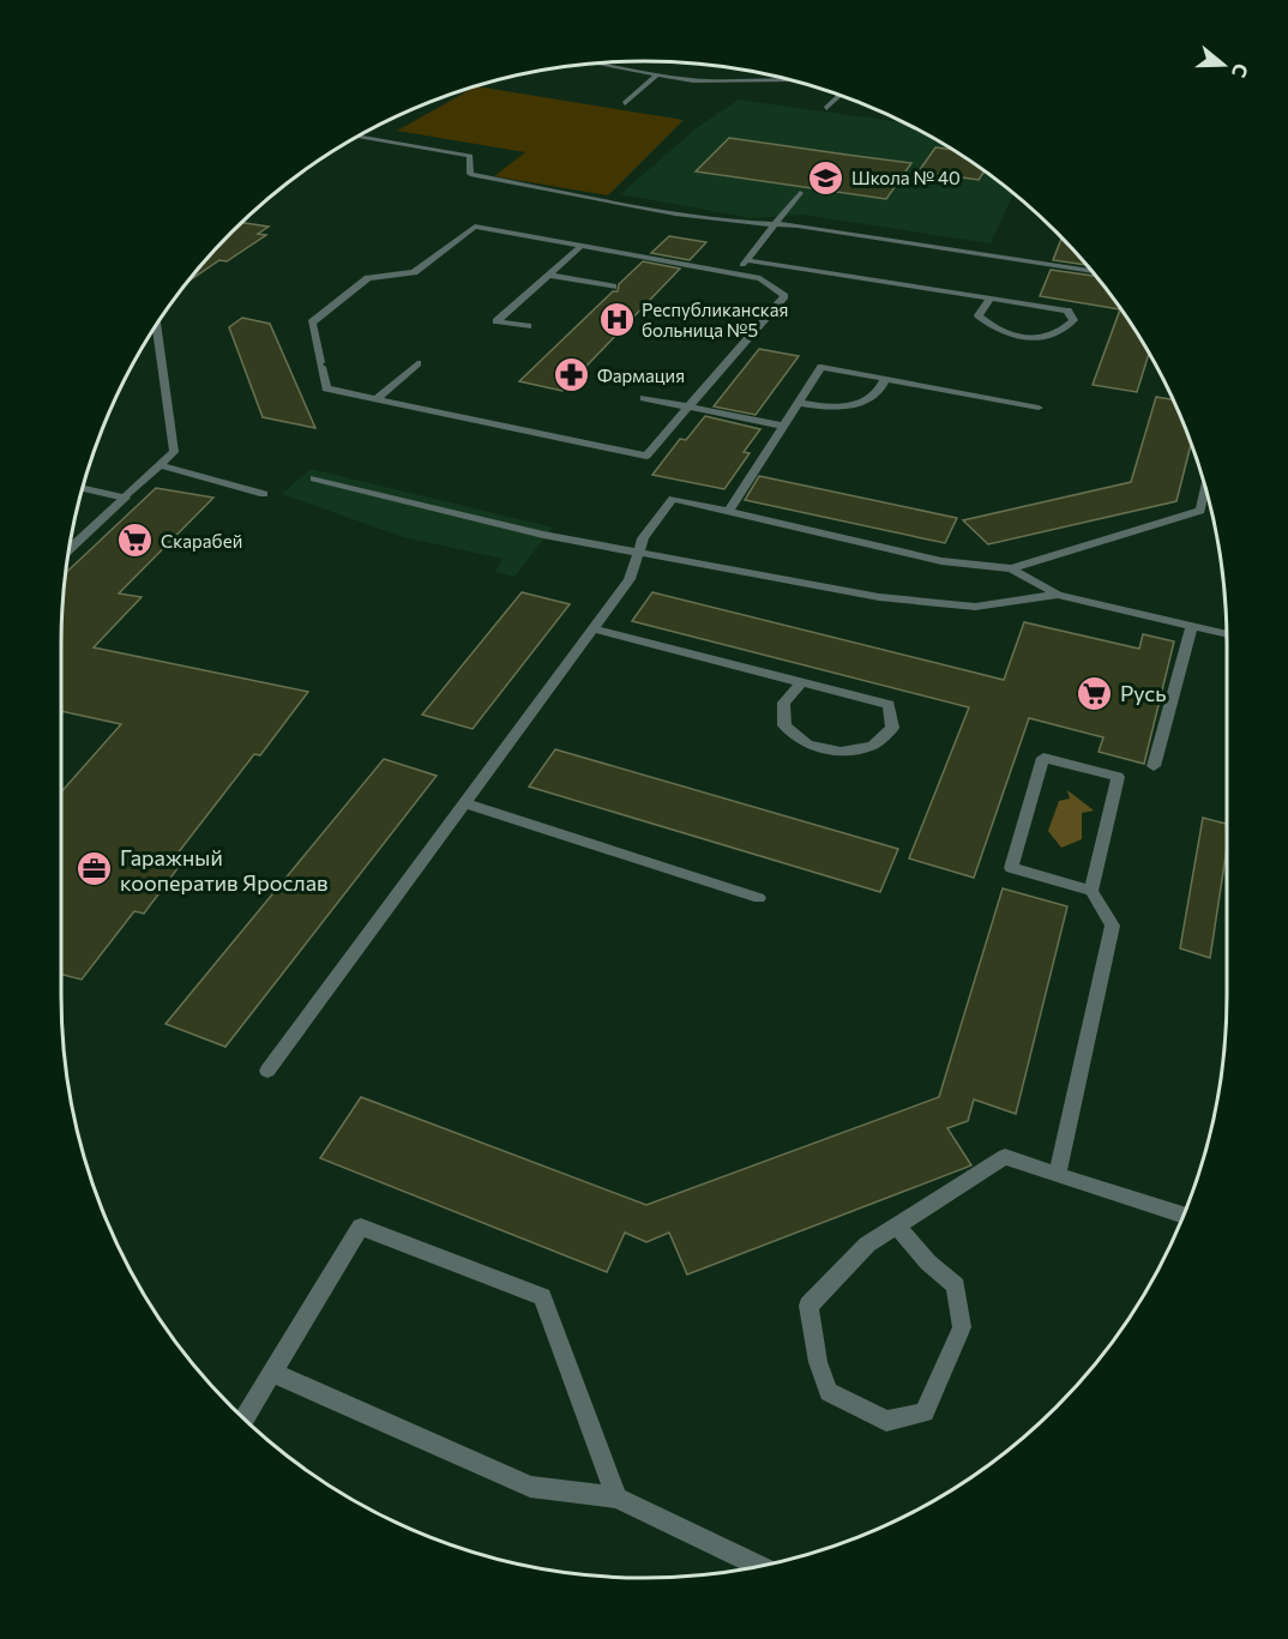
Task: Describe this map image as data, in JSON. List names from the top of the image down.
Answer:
{
  "places": {
    "school or university": ["Школа № 40"],
    "hospital": ["Республиканская больница №5"],
    "pharmacy": ["Фармация"],
    "supermarket": ["Скарабей", "Русь"],
    "office": ["Гаражный кооператив Ярослав"]
  },
  "north": "right"
}
